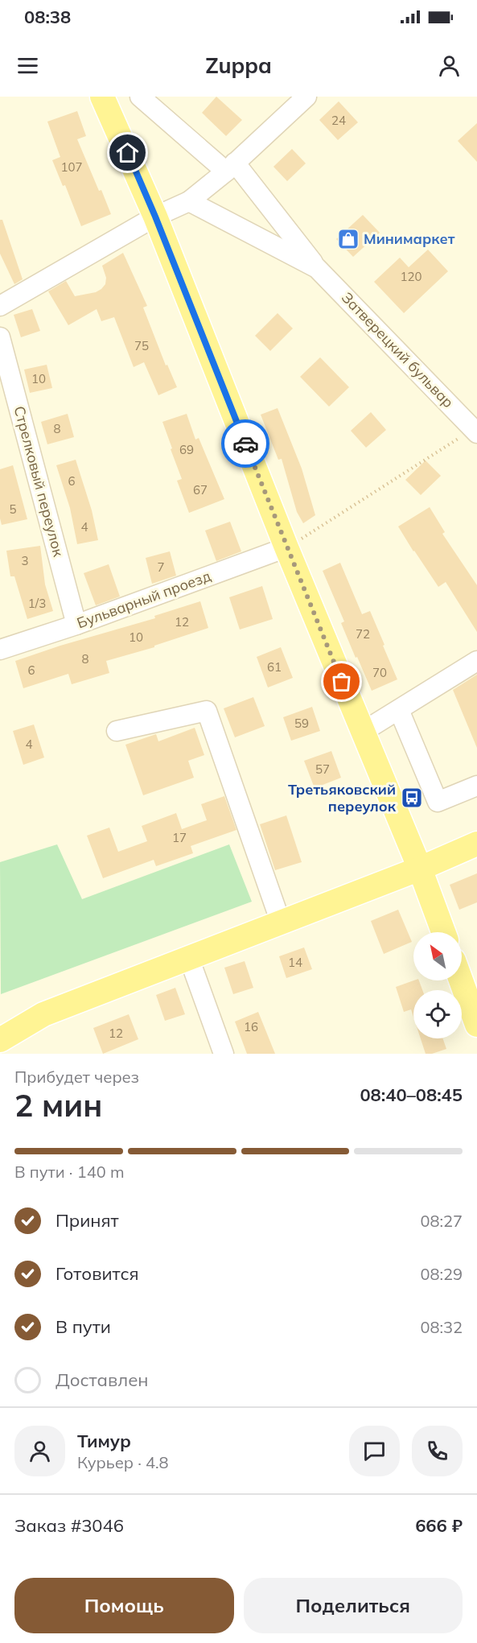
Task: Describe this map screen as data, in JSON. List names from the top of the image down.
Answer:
{
  "streets": {
    "street": ["Затверецкий бульвар", "Стрелковый переулок", "Бульварный проезд"]
  },
  "crossings": [
    ["Стрелковый переулок", "Бульварный проезд"]
  ],
  "places": {
    "shop": ["Минимаркет"],
    "bus stop": ["Третьяковский переулок"]
  },
  "house_numbers": [
    "24",
    "107",
    "120",
    "75",
    "10",
    "8",
    "69",
    "6",
    "67",
    "5",
    "4",
    "3",
    "7",
    "1/3",
    "12",
    "72",
    "10",
    "8",
    "61",
    "6",
    "70",
    "59",
    "4",
    "57",
    "17",
    "14",
    "16",
    "12"
  ],
  "north": "top left",
  "page": {
    "status": "08:38",
    "header": "Zuppa",
    "heading": ["2 мин", "Прибудет через", "08:40–08:45"],
    "panel": [
      "Тимур",
      "Курьер · 4.8",
      "Заказ #3046",
      "666 ₽"
    ],
    "bar": "В пути · 140 m",
    "list": [
      ["Принят", "08:27"],
      ["Готовится", "08:29"],
      ["В пути", "08:32"],
      "Доставлен"
    ],
    "buttons": ["Помощь", "Поделиться"]
  }
}
